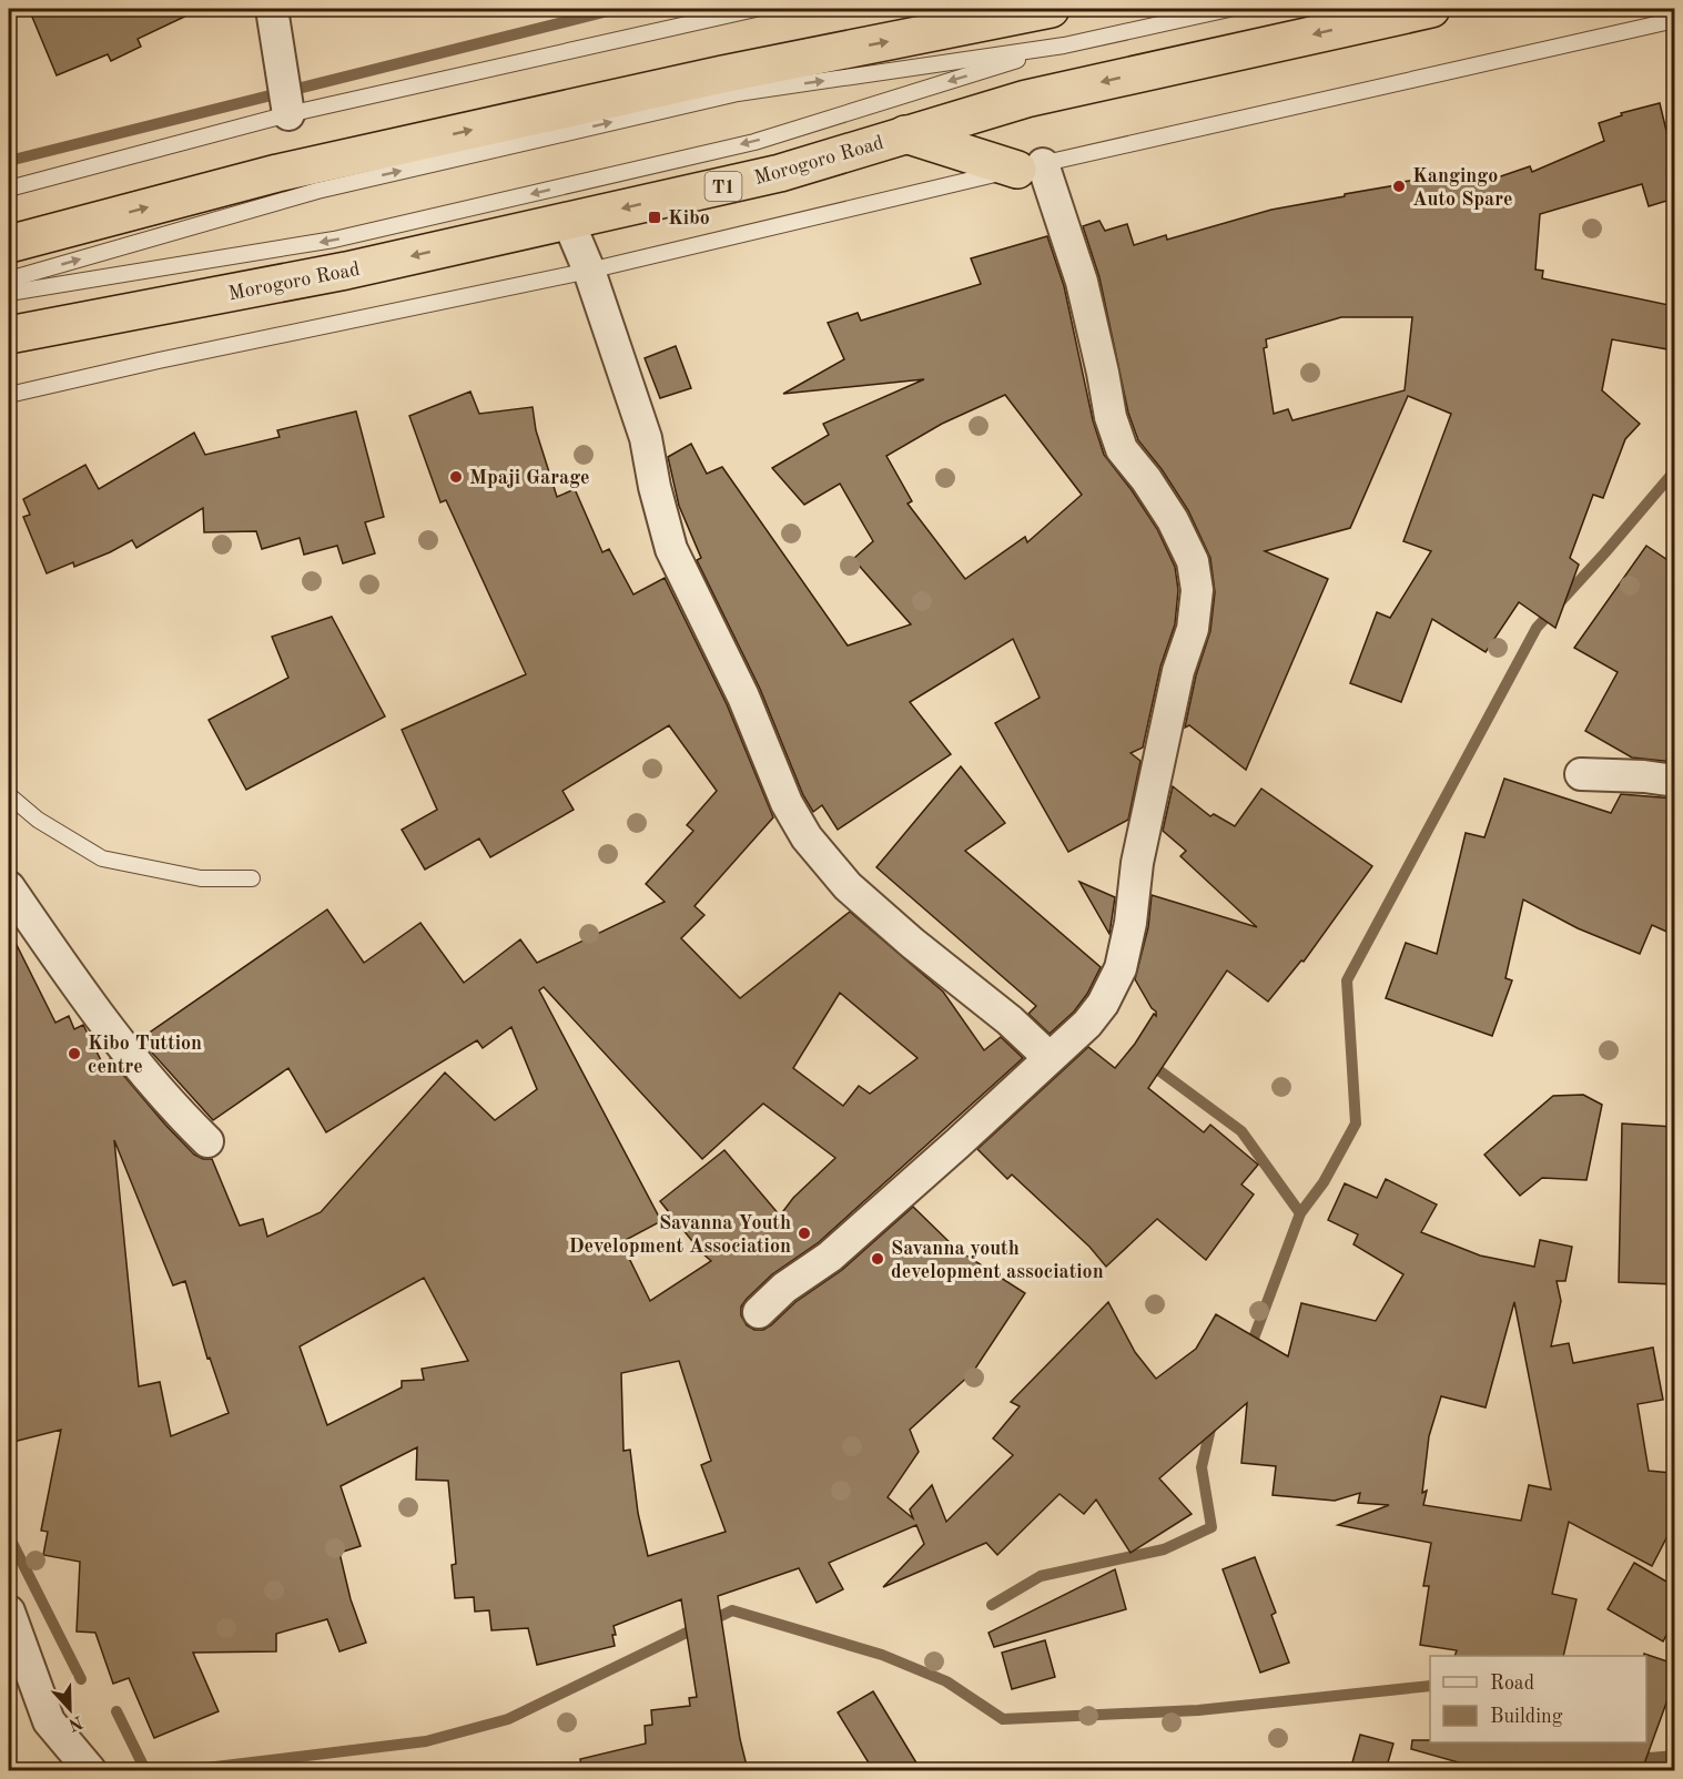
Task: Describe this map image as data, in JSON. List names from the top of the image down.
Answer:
{
  "streets": {
    "highway": ["Morogoro Road", "T1"]
  },
  "places": {
    "other": [
      "Kangingo Auto Spare",
      "Mpaji Garage",
      "Kibo Tuttion centre",
      "Savanna Youth Development Association",
      "Savanna youth development association"
    ],
    "transit": ["Kibo"]
  },
  "legend": ["Road", "Building"],
  "north": "bottom"
}
